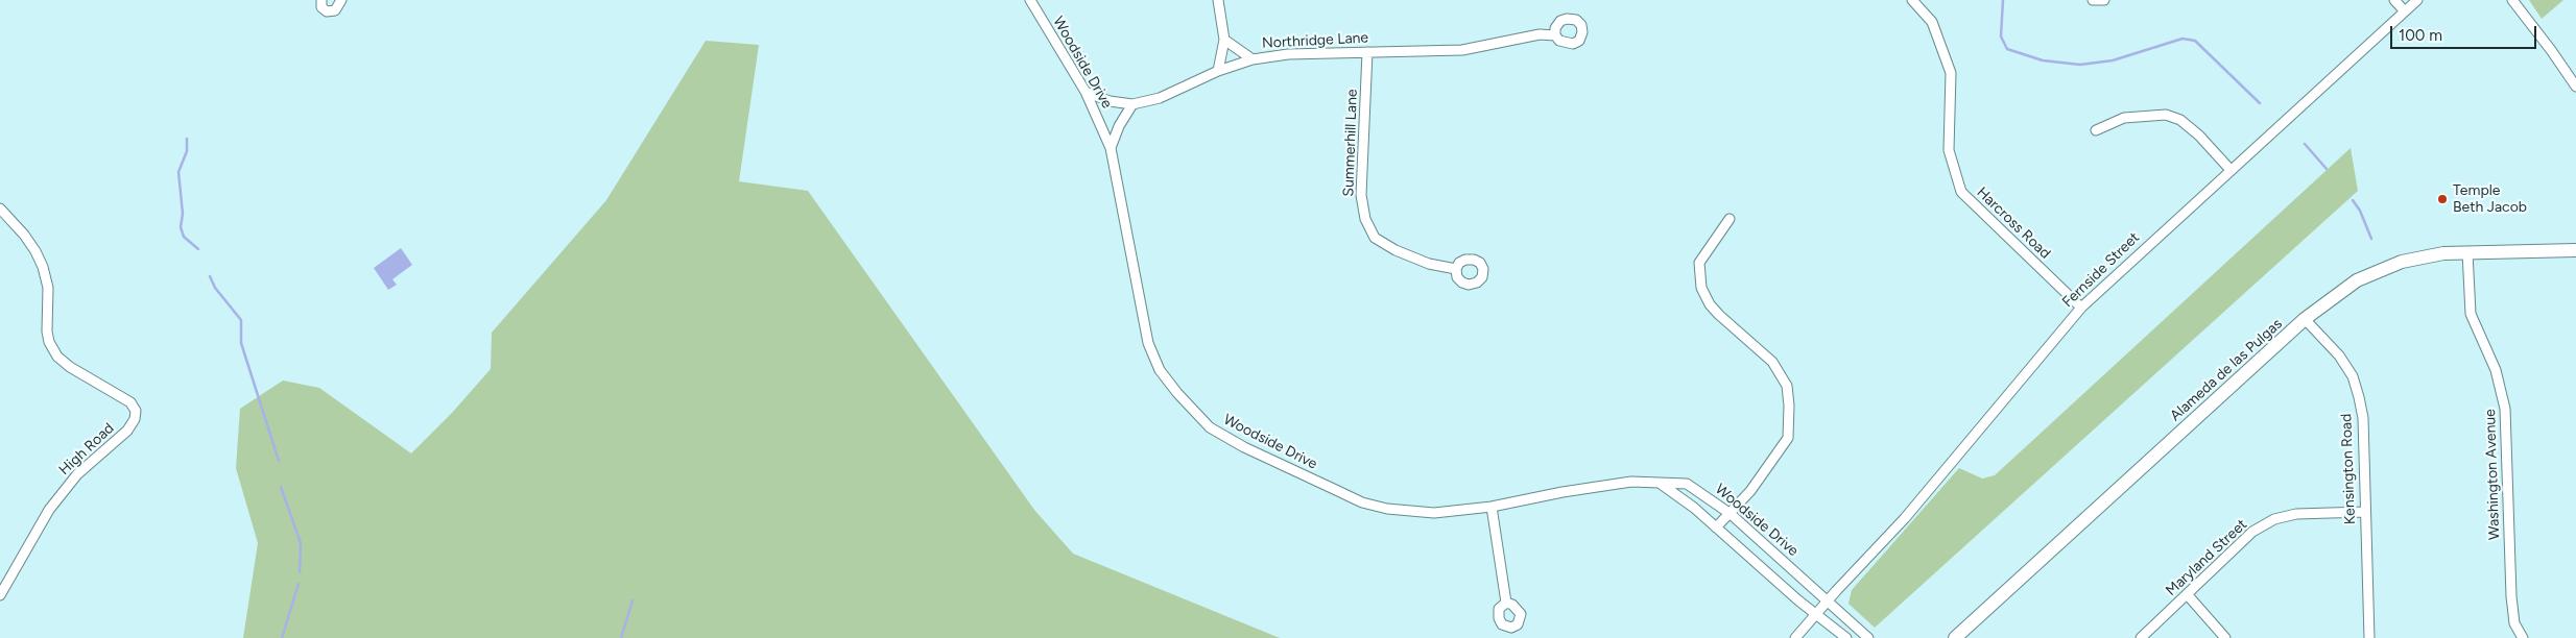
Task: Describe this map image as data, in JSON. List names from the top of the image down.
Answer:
{
  "streets": {
    "main road": ["Alameda de las Pulgas"],
    "street": [
      "Northridge Lane",
      "Woodside Drive",
      "Summerhill Lane",
      "Harcross Road",
      "Fernside Street",
      "High Road",
      "Kensington Road",
      "Washington Avenue",
      "Maryland Street"
    ]
  },
  "crossings": [
    ["Northridge Lane", "Woodside Drive"],
    ["Northridge Lane", "Summerhill Lane"],
    ["Woodside Drive", "Fernside Street"],
    ["Harcross Road", "Fernside Street"],
    ["Alameda de las Pulgas", "Kensington Road"],
    ["Alameda de las Pulgas", "Washington Avenue"],
    ["Kensington Road", "Maryland Street"]
  ],
  "places": ["Temple Beth Jacob"],
  "scale_bar": "100 m"
}
